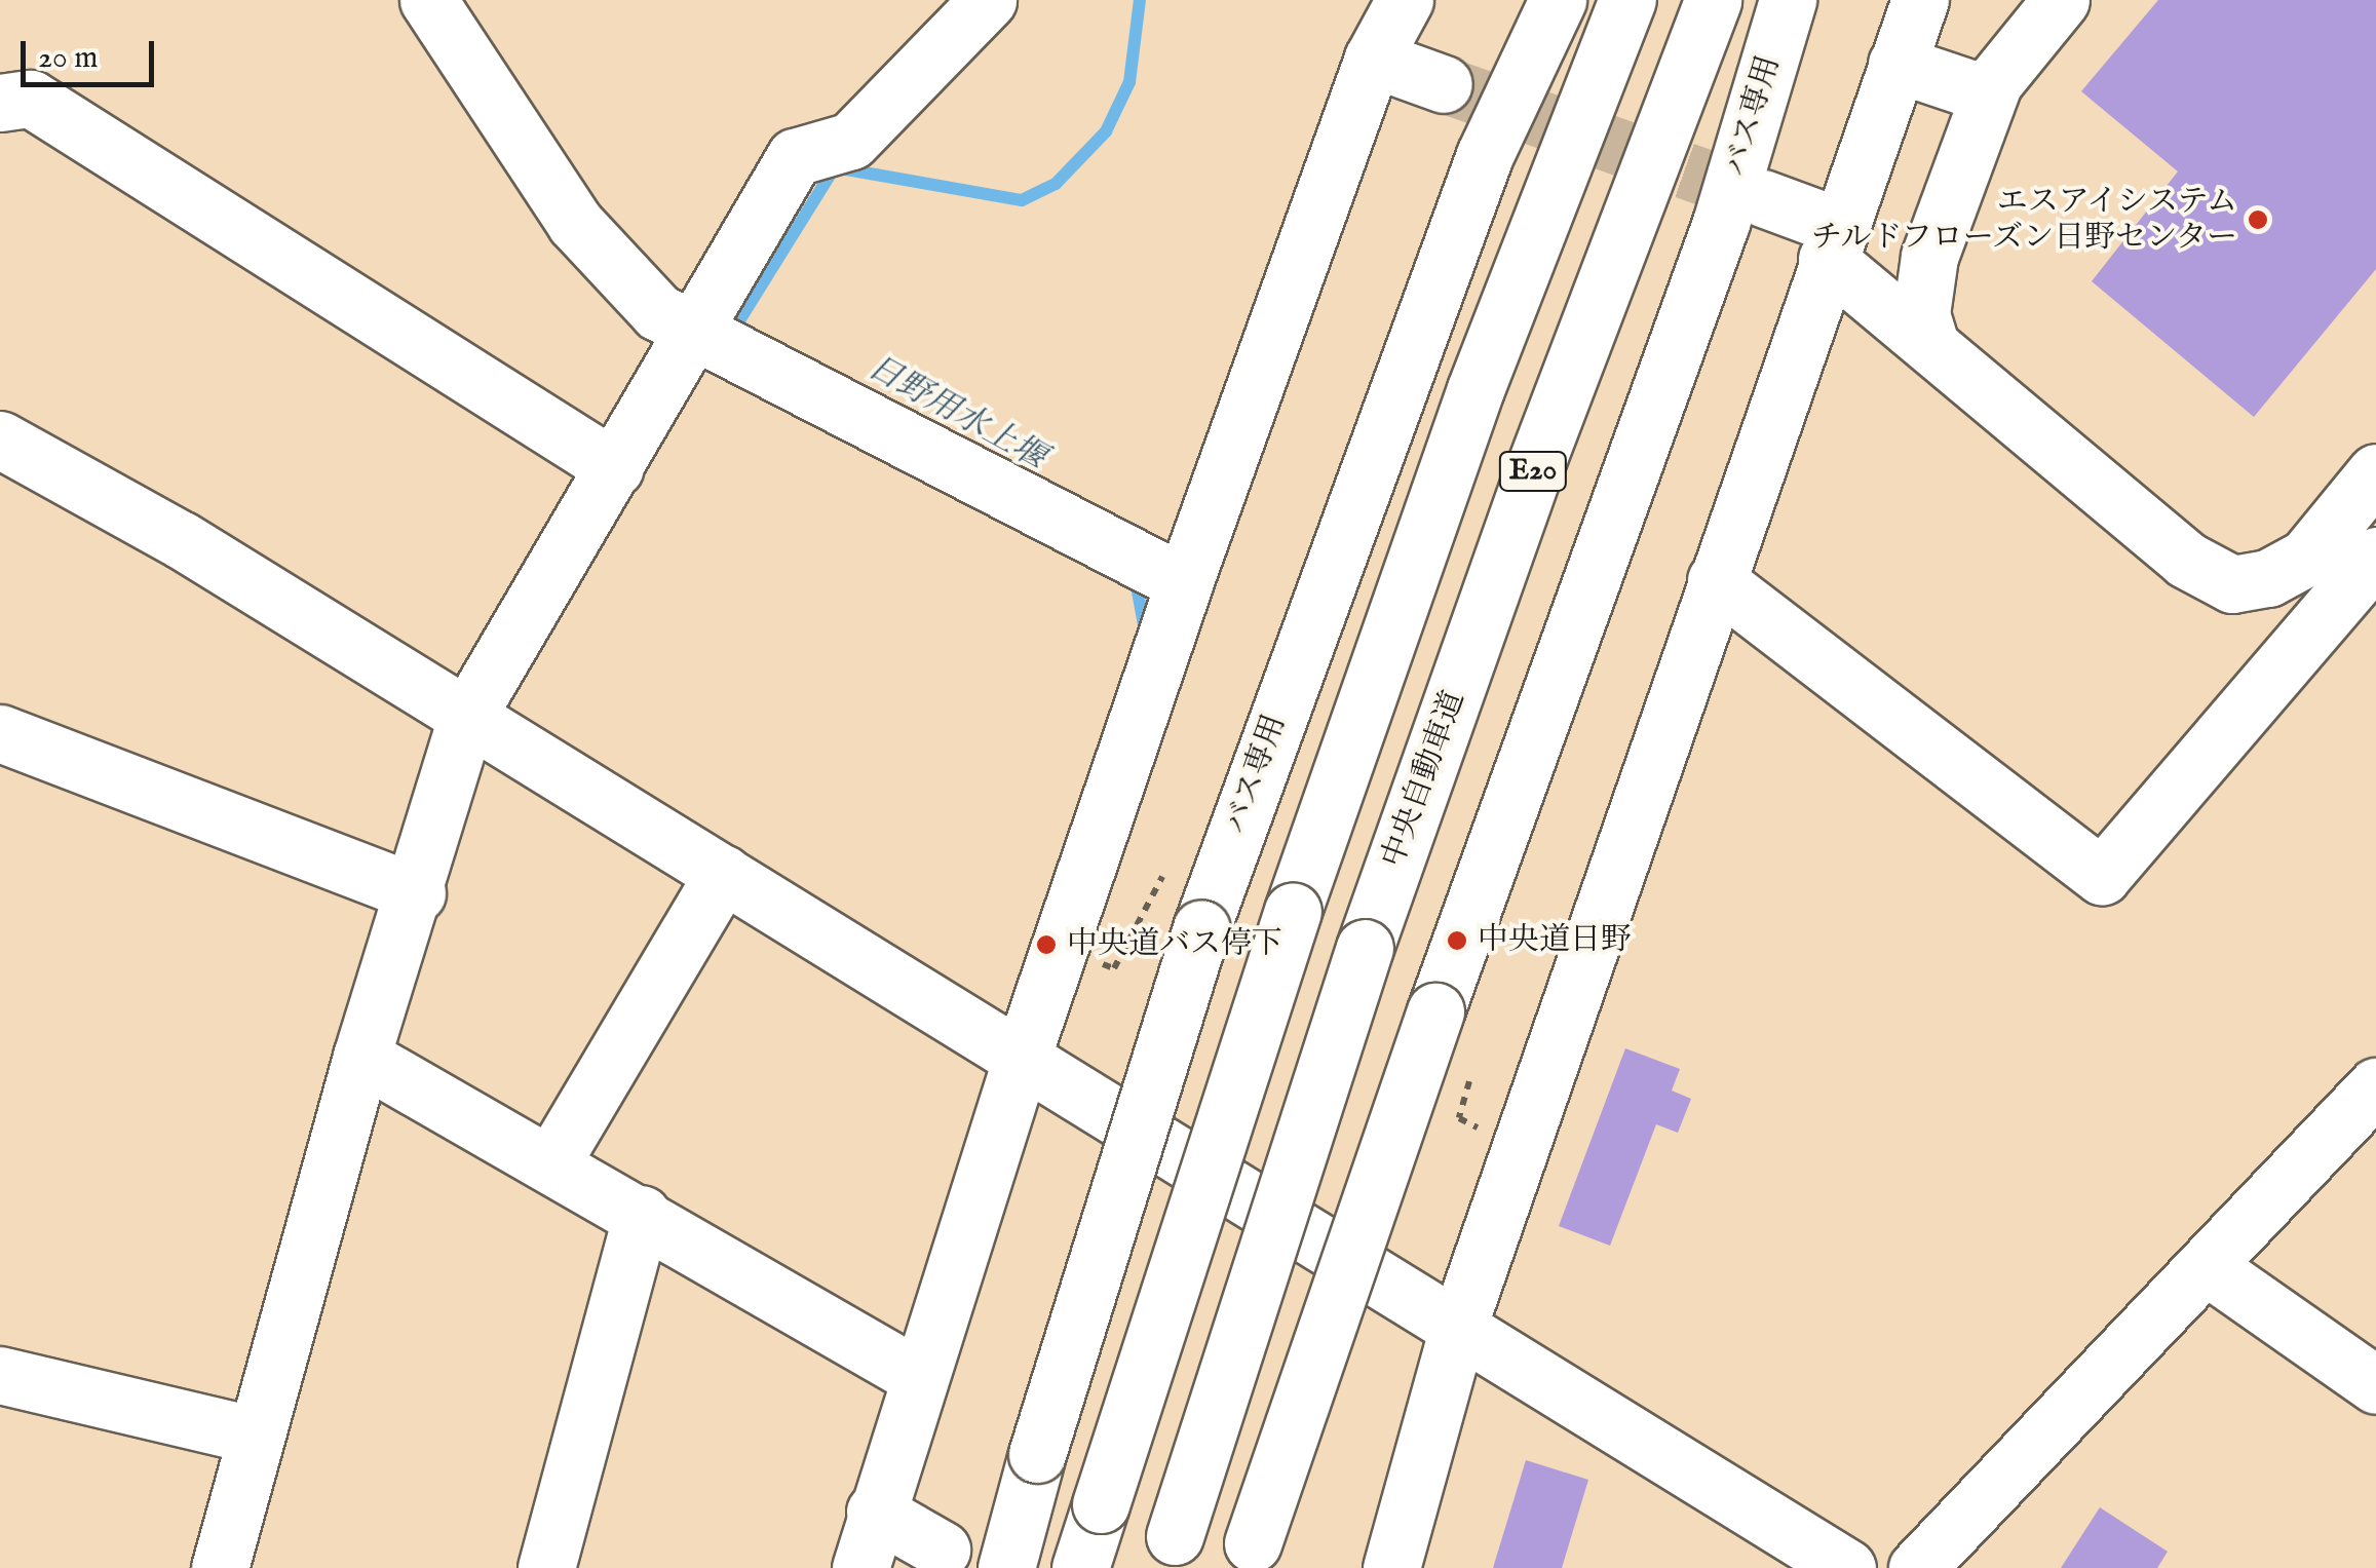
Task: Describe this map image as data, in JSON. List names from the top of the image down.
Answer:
{
  "streets": {
    "main road": ["バス専用", "E20", "中央自動車道"]
  },
  "water": ["日野用水上堰"],
  "places": ["エスアイシステム チルドフローズン日野センター", "中央道日野", "中央道バス停下"],
  "scale_bar": "20 m"
}
